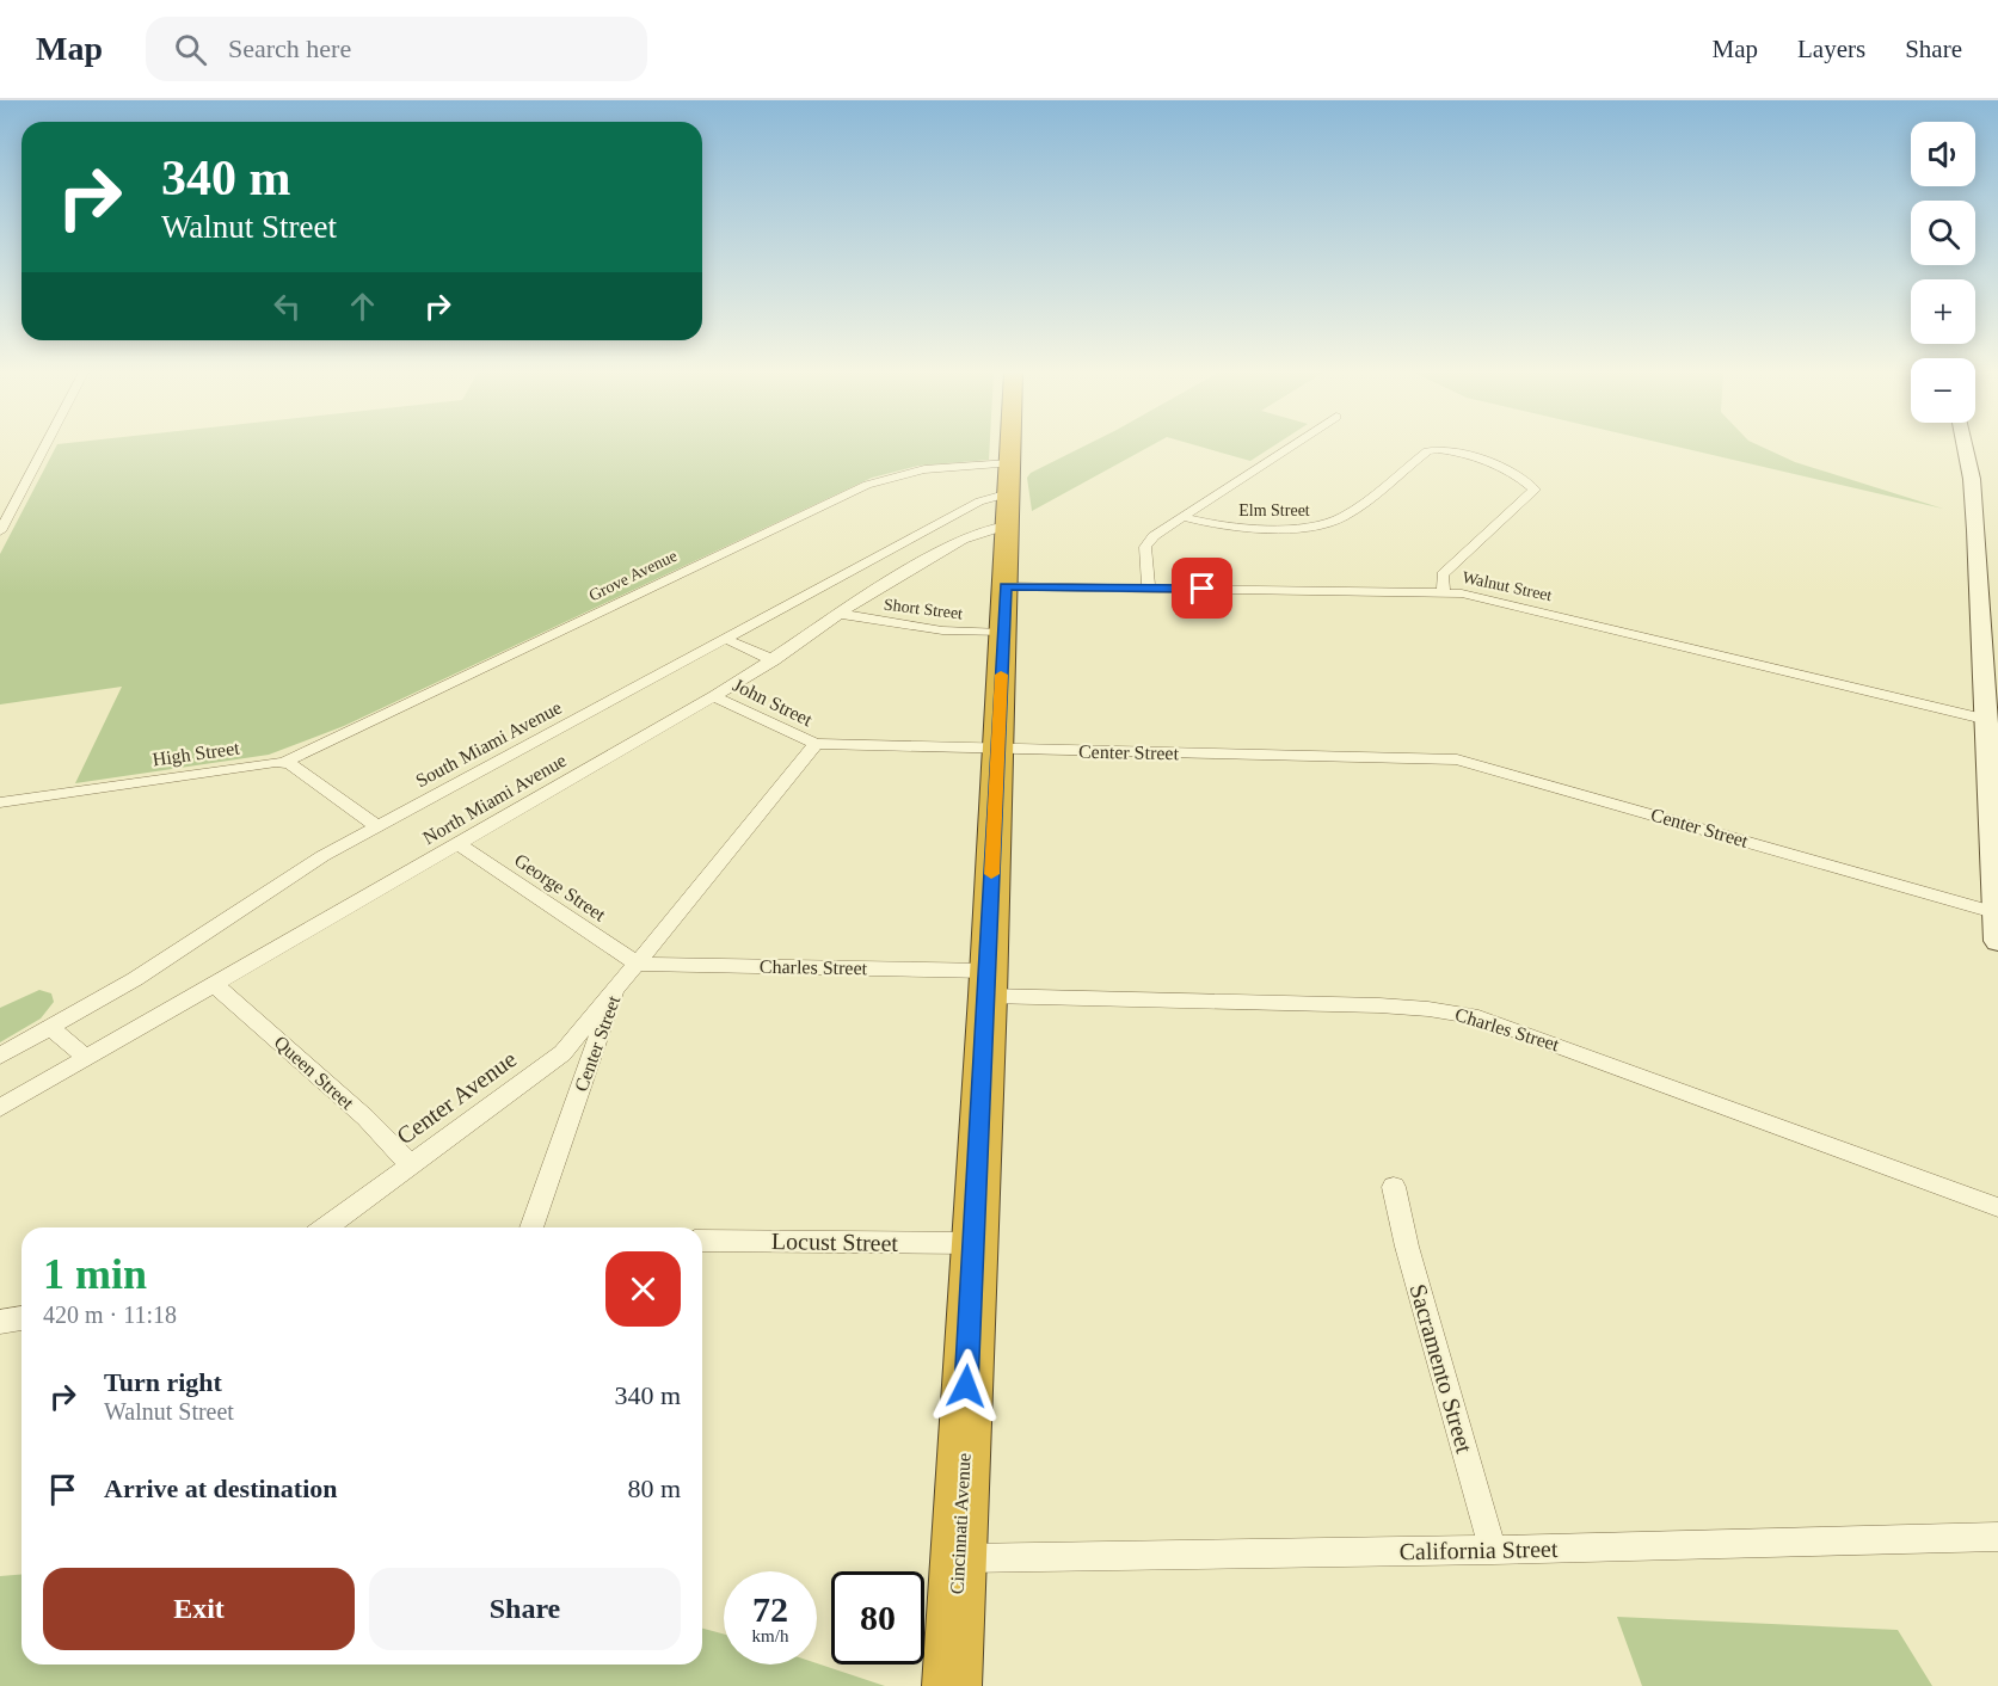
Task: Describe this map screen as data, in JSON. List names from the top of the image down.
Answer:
{
  "streets": {
    "highway": ["Cincinnati Avenue"],
    "street": [
      "Elm Street",
      "Grove Avenue",
      "Walnut Street",
      "Short Street",
      "John Street",
      "South Miami Avenue",
      "Center Street",
      "High Street",
      "North Miami Avenue",
      "George Street",
      "Charles Street",
      "Queen Street",
      "Center Avenue",
      "Locust Street",
      "Sacramento Street",
      "California Street"
    ]
  },
  "crossings": [
    ["Elm Street", "Walnut Street"],
    ["Grove Avenue", "South Miami Avenue"],
    ["Grove Avenue", "High Street"],
    ["Grove Avenue", "North Miami Avenue"],
    ["Grove Avenue", "Cincinnati Avenue"],
    ["Walnut Street", "Cincinnati Avenue"],
    ["Short Street", "North Miami Avenue"],
    ["Short Street", "Cincinnati Avenue"],
    ["John Street", "South Miami Avenue"],
    ["John Street", "Center Street"],
    ["John Street", "North Miami Avenue"],
    ["South Miami Avenue", "North Miami Avenue"],
    ["South Miami Avenue", "Cincinnati Avenue"],
    ["Center Street", "George Street"],
    ["Center Street", "Charles Street"],
    ["Center Street", "Center Avenue"],
    ["Center Street", "Cincinnati Avenue"],
    ["North Miami Avenue", "George Street"],
    ["North Miami Avenue", "Queen Street"],
    ["North Miami Avenue", "Cincinnati Avenue"],
    ["George Street", "Charles Street"],
    ["Charles Street", "Cincinnati Avenue"],
    ["Queen Street", "Center Avenue"],
    ["Locust Street", "Cincinnati Avenue"],
    ["Sacramento Street", "California Street"],
    ["Cincinnati Avenue", "California Street"]
  ],
  "page": {
    "header": "Map",
    "search": "Search here",
    "nav": ["Map", "Layers", "Share"],
    "map_buttons": ["+", "−"],
    "turn": ["340 m", "Walnut Street"],
    "heading": ["1 min", "420 m · 11:18"],
    "list": [
      {
        "name": "Turn right",
        "note": "Walnut Street",
        "value": "340 m"
      },
      {
        "name": "Arrive at destination",
        "value": "80 m"
      }
    ],
    "buttons": ["Exit", "Share"],
    "speed": "72 km/h",
    "limit": "80"
  }
}
